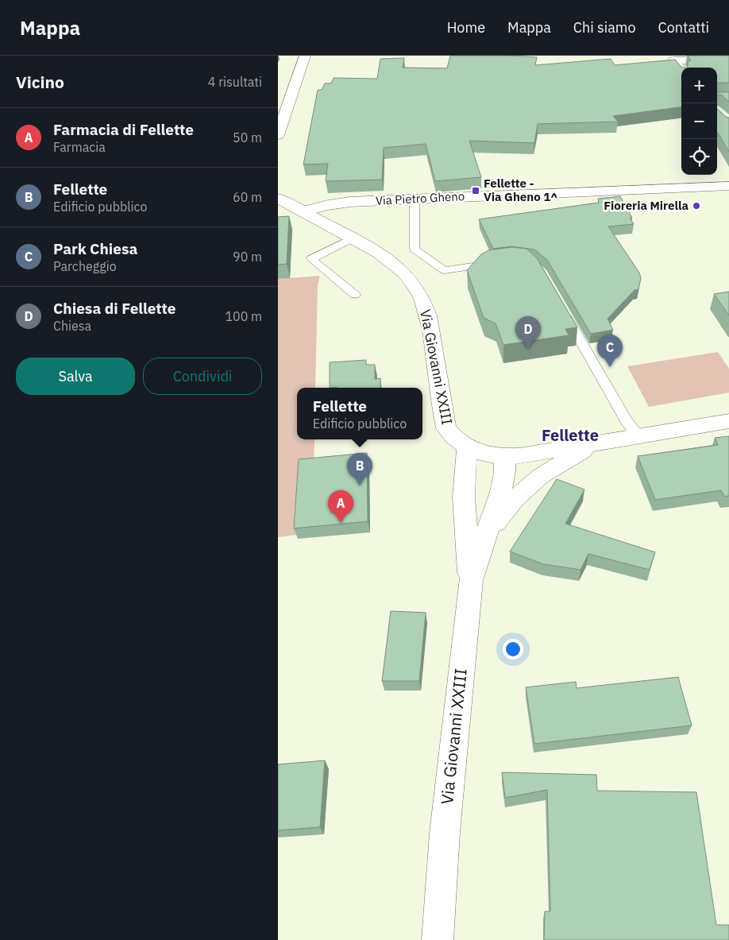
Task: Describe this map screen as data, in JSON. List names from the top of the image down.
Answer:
{
  "streets": {
    "street": ["Via Pietro Gheno", "Via Giovanni XXIII"]
  },
  "crossings": [
    ["Via Pietro Gheno", "Via Giovanni XXIII"]
  ],
  "districts": ["Fellette"],
  "places": {
    "transit": ["Fellette - Via Gheno 1^"],
    "other": ["Fioreria Mirella"]
  },
  "page": {
    "header": "Mappa",
    "nav": [
      "Home",
      "Mappa",
      "Chi siamo",
      "Contatti"
    ],
    "heading": ["Vicino", "4 risultati"],
    "map_buttons": ["+", "−"],
    "list": [
      {
        "mark": "A",
        "name": "Farmacia di Fellette",
        "note": "Farmacia",
        "value": "50 m"
      },
      {
        "mark": "B",
        "name": "Fellette",
        "note": "Edificio pubblico",
        "value": "60 m"
      },
      {
        "mark": "C",
        "name": "Park Chiesa",
        "note": "Parcheggio",
        "value": "90 m"
      },
      {
        "mark": "D",
        "name": "Chiesa di Fellette",
        "note": "Chiesa",
        "value": "100 m"
      }
    ],
    "pins": [
      "D",
      "C",
      "B",
      "A"
    ],
    "buttons": ["Salva", "Condividi"],
    "popup": ["Fellette", "Edificio pubblico"]
  }
}
